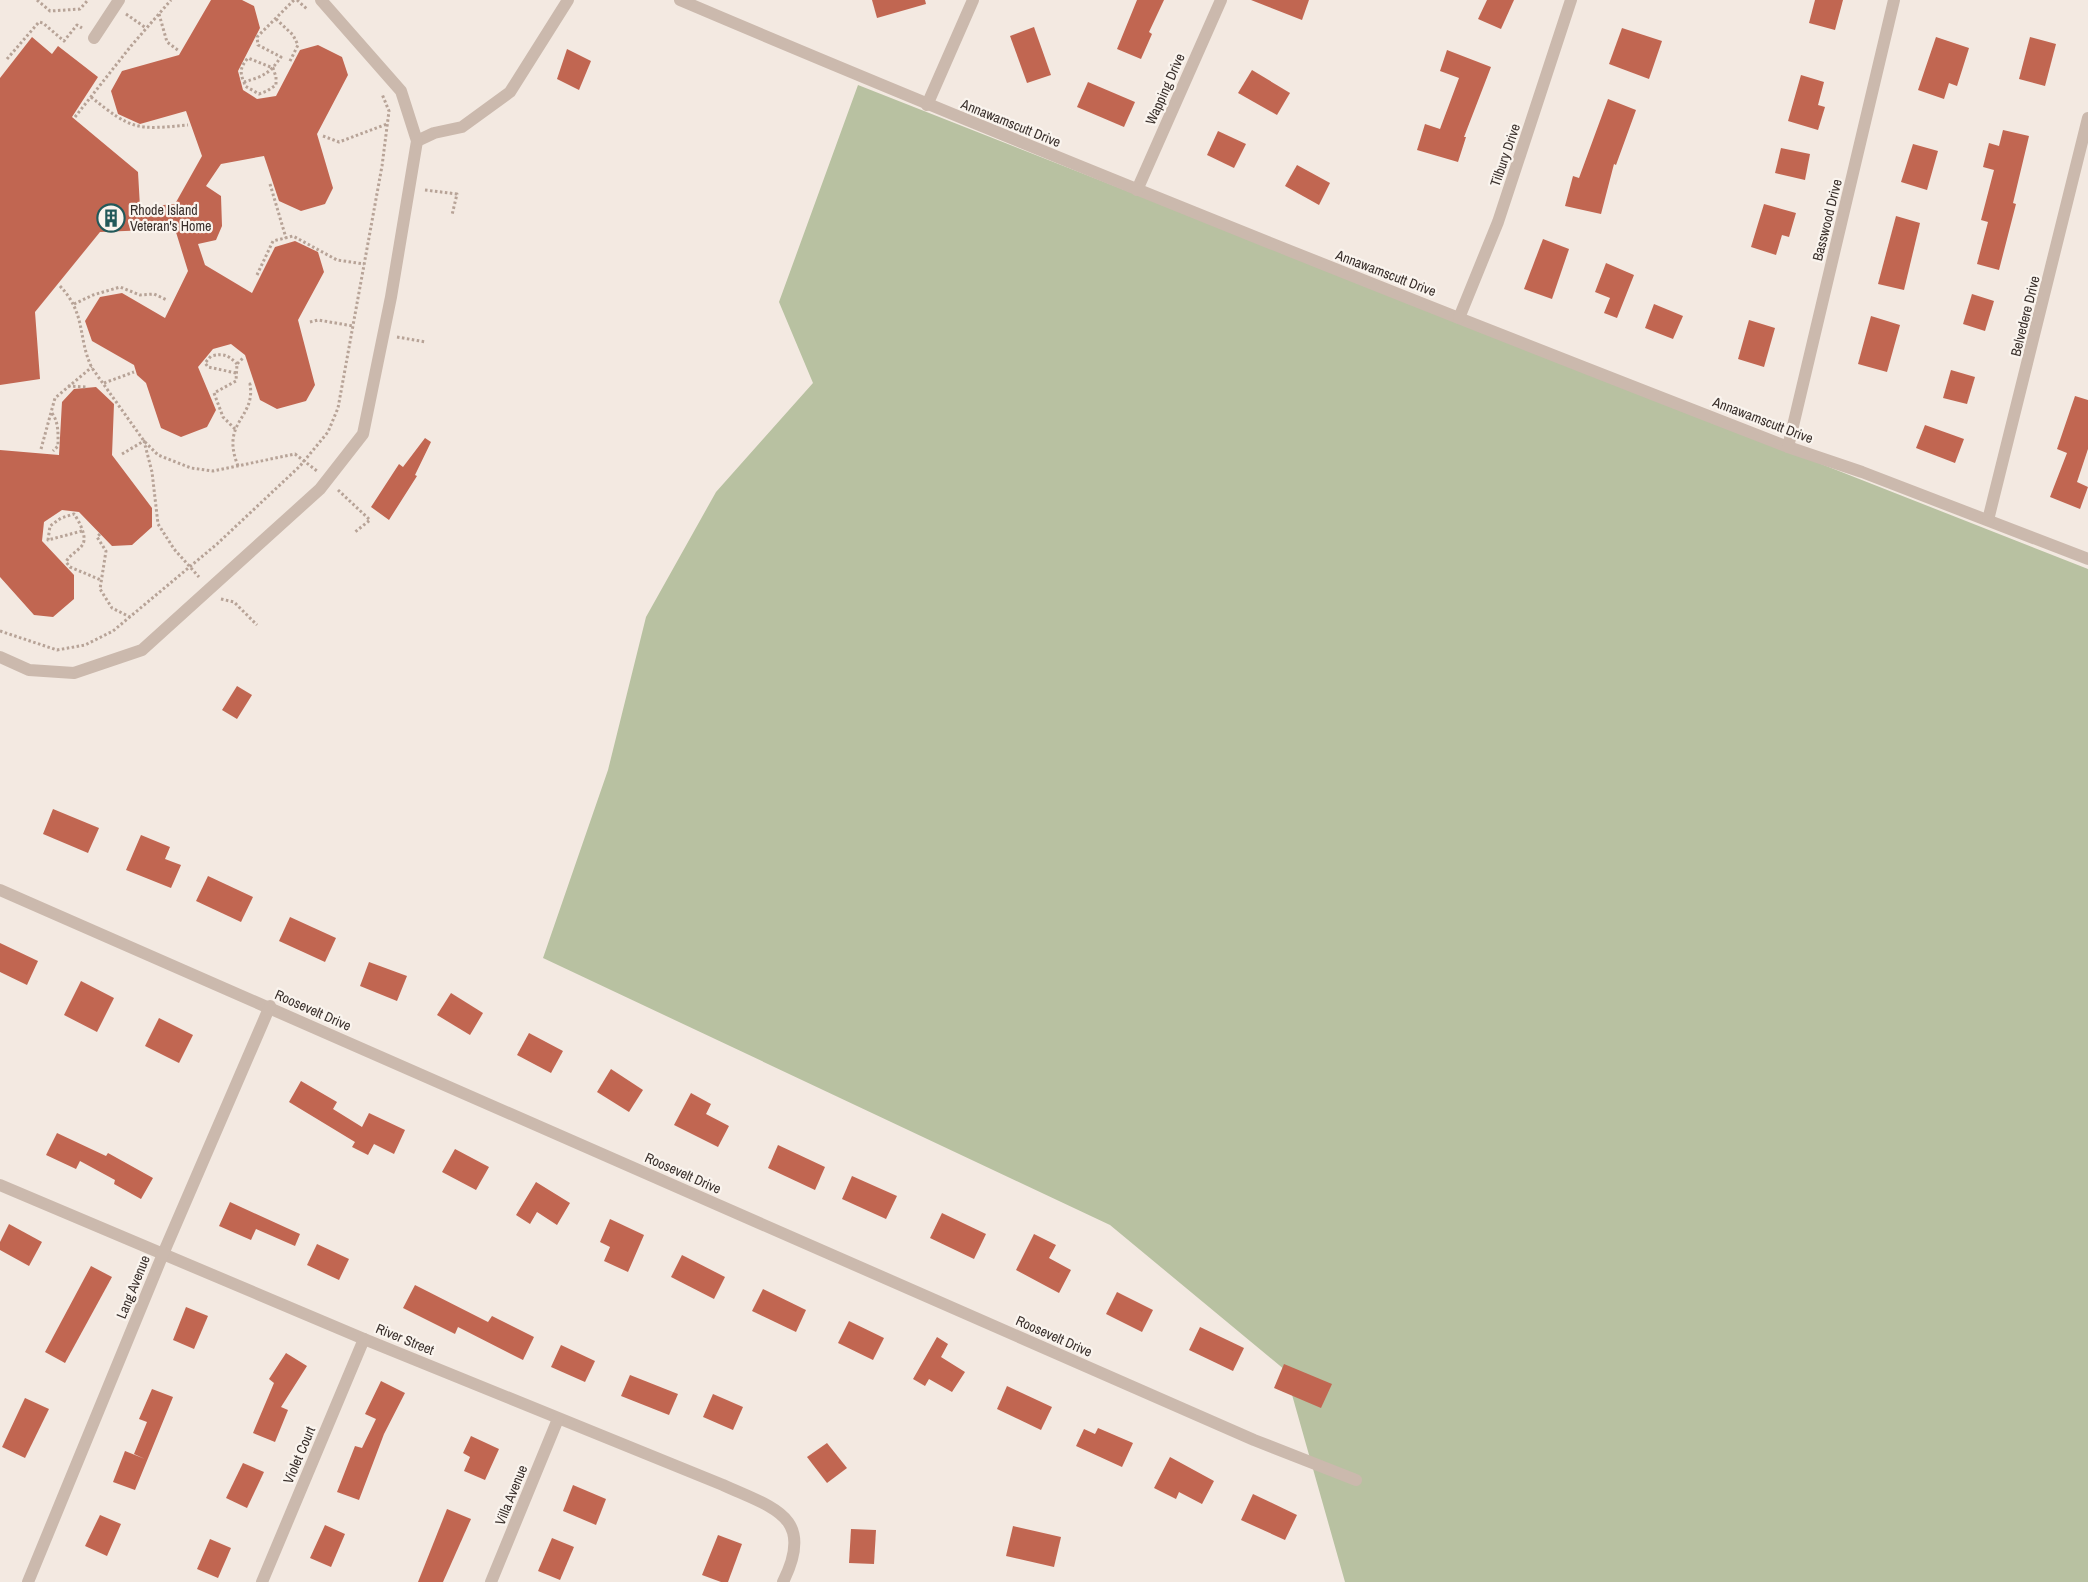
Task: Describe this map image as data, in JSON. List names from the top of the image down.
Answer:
{
  "streets": {
    "street": [
      "Wapping Drive",
      "Annawamscutt Drive",
      "Tilbury Drive",
      "Basswood Drive",
      "Belvedere Drive",
      "Roosevelt Drive",
      "Lang Avenue",
      "River Street",
      "Violet Court",
      "Villa Avenue"
    ]
  },
  "crossings": [
    ["Wapping Drive", "Annawamscutt Drive"],
    ["Annawamscutt Drive", "Tilbury Drive"],
    ["Annawamscutt Drive", "Basswood Drive"],
    ["Annawamscutt Drive", "Belvedere Drive"],
    ["Roosevelt Drive", "Lang Avenue"],
    ["Lang Avenue", "River Street"],
    ["River Street", "Violet Court"],
    ["River Street", "Villa Avenue"]
  ],
  "places": {
    "building": ["Rhode Island Veteran's Home"]
  }
}
